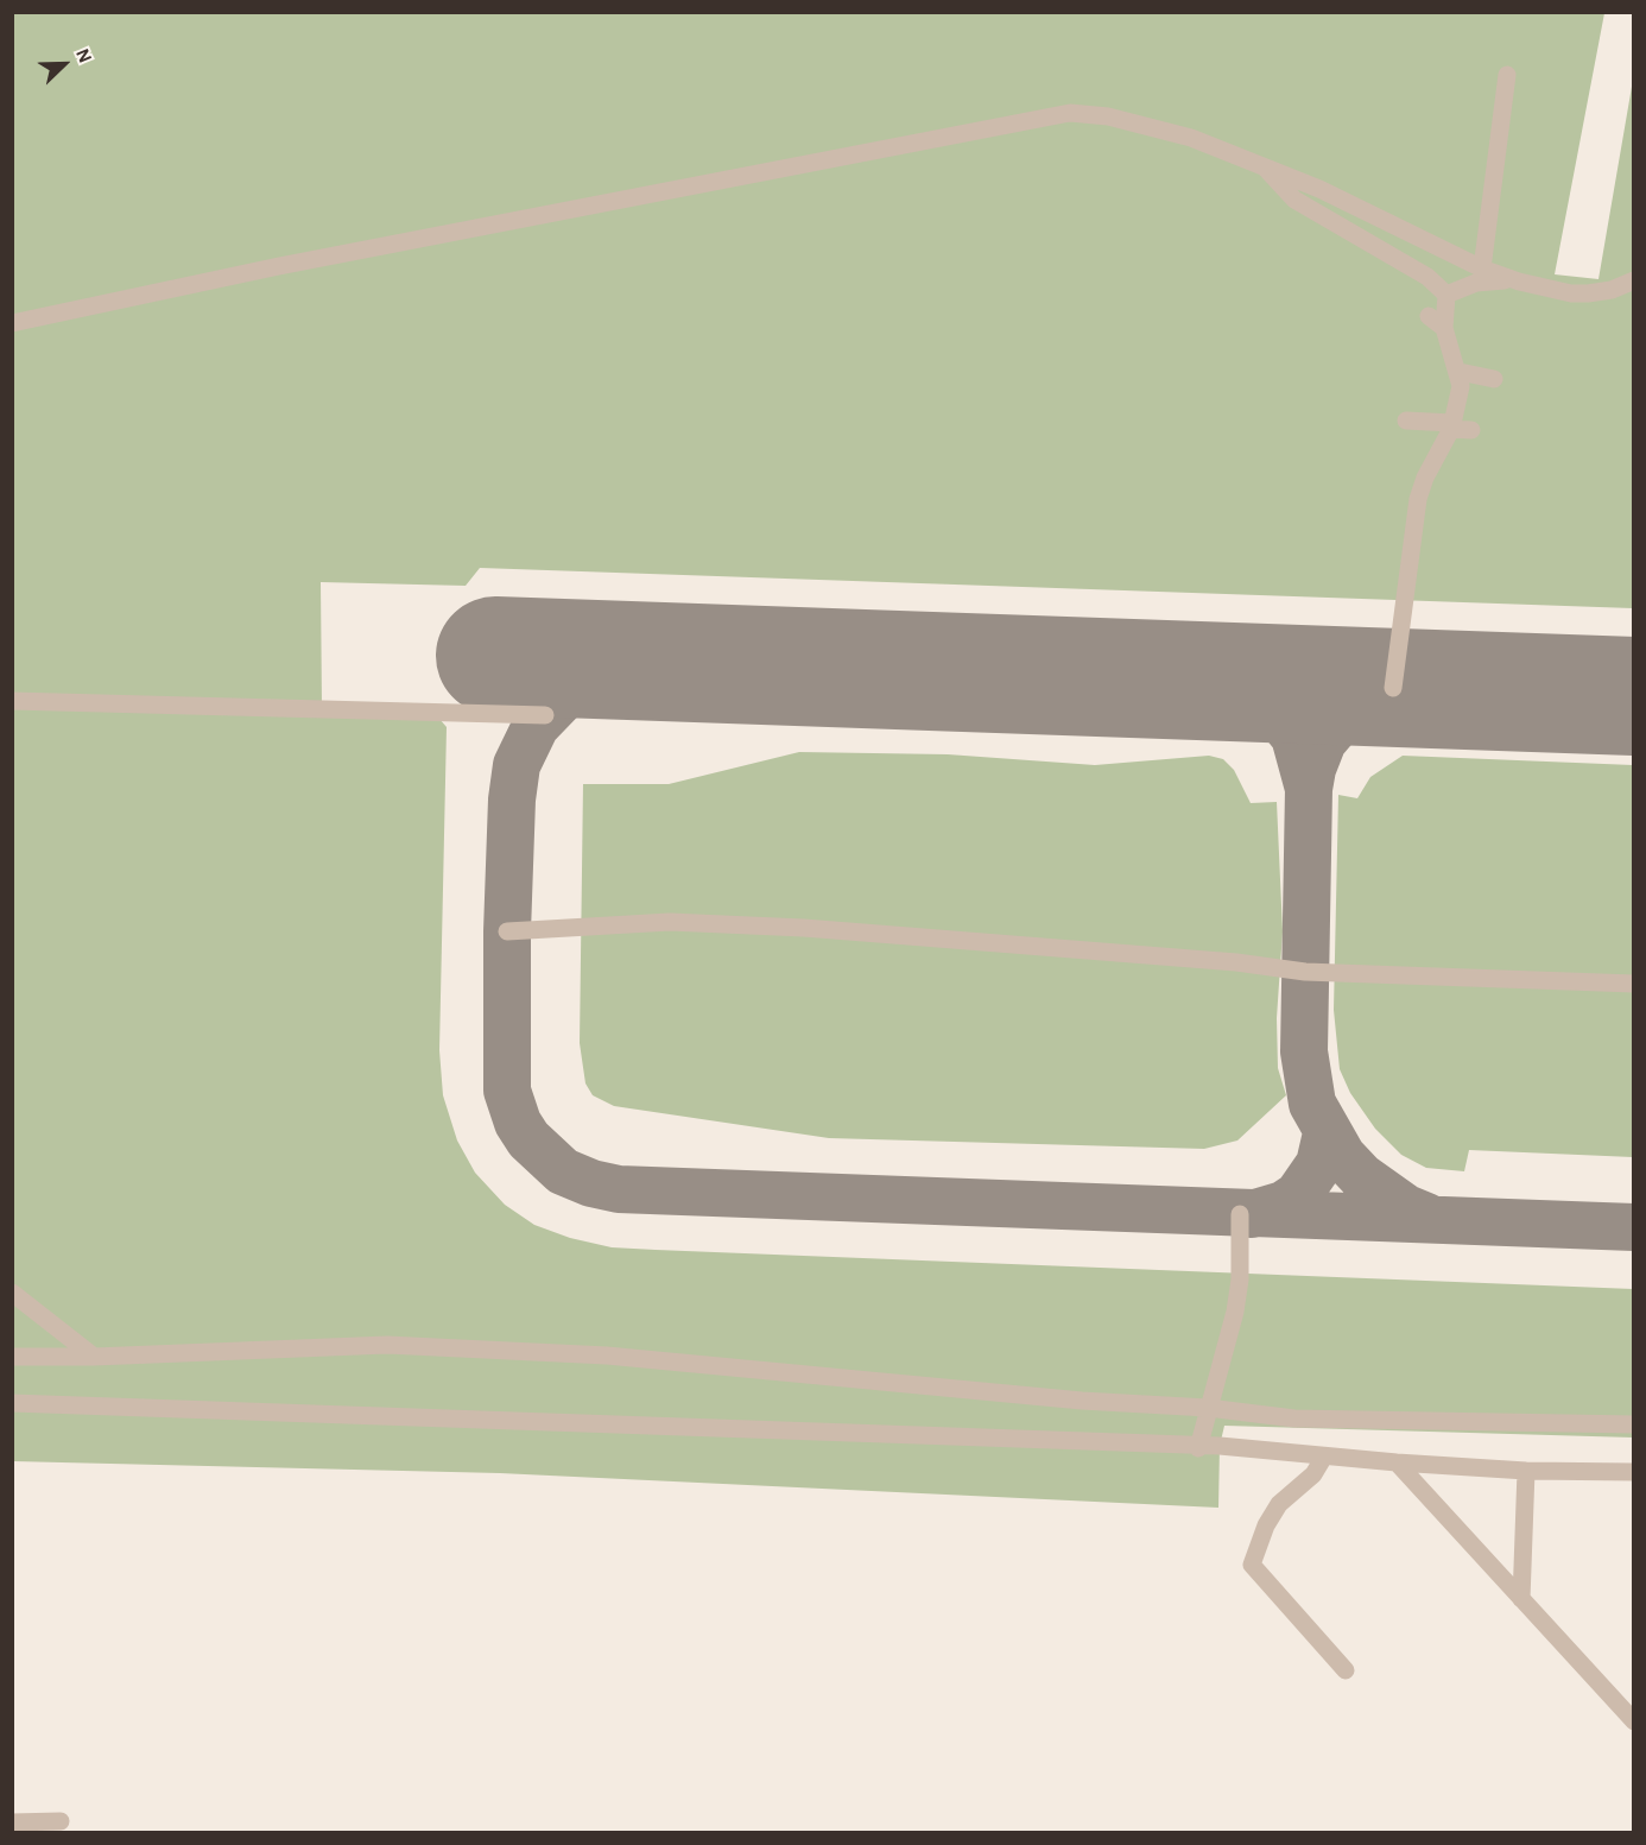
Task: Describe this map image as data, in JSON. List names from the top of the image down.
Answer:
{
  "north": "top right"
}
